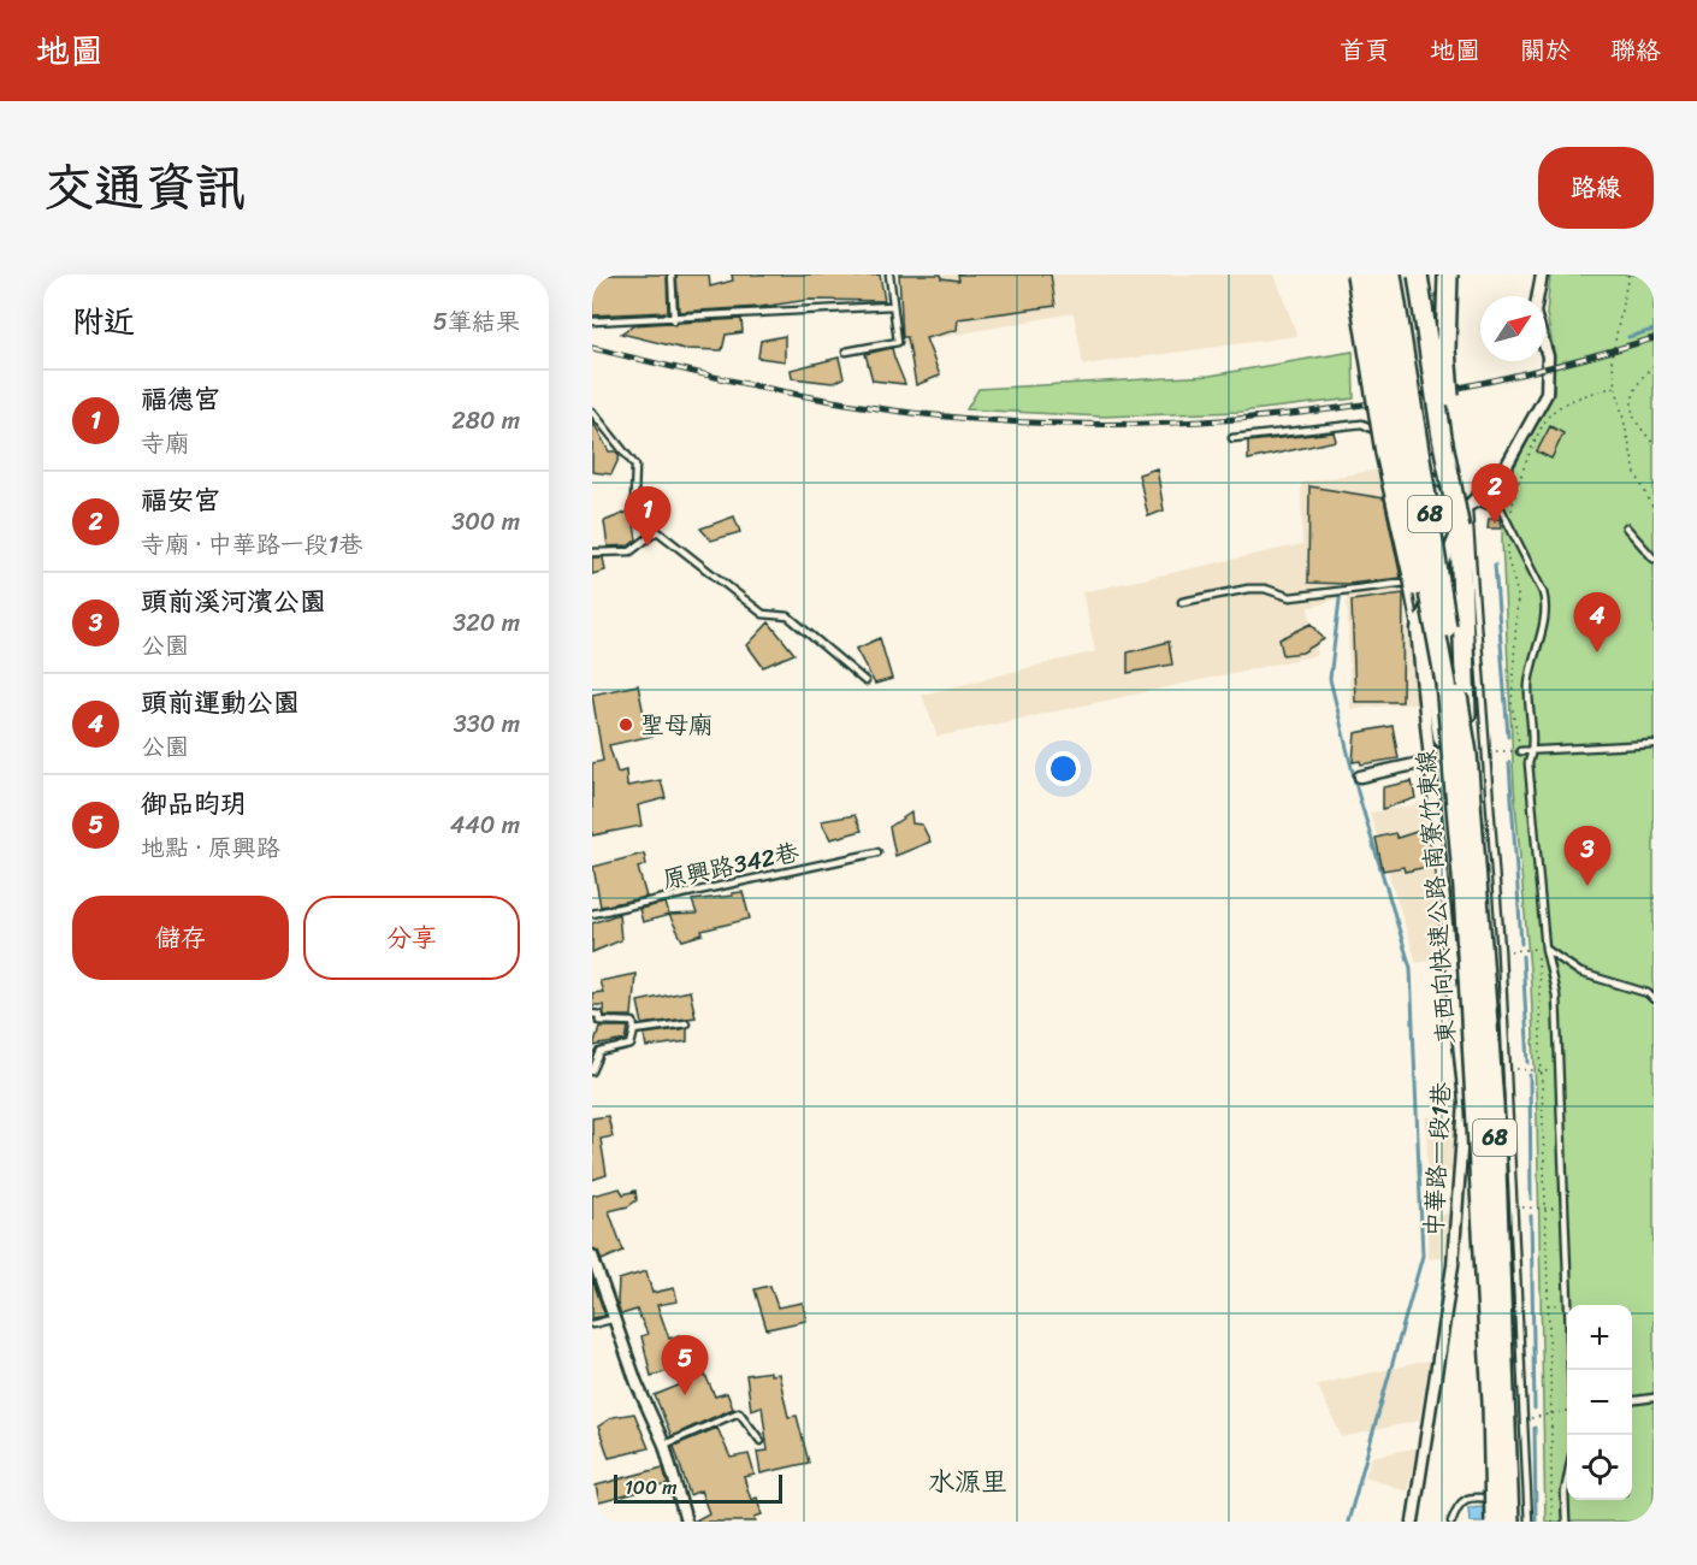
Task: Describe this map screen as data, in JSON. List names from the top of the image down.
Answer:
{
  "streets": {
    "highway": ["68", "東西向快速公路 南寮竹東線"],
    "street": ["中華路一段1巷"],
    "lane": ["原興路342巷"]
  },
  "districts": ["水源里"],
  "places": ["聖母廟"],
  "scale_bar": "100 m",
  "north": "top right",
  "page": {
    "header": "地圖",
    "nav": [
      "首頁",
      "地圖",
      "關於",
      "聯絡"
    ],
    "title": "交通資訊",
    "buttons": [
      "路線",
      ["儲存", "分享"]
    ],
    "heading": ["附近", "5筆結果"],
    "list": [
      {
        "mark": "1",
        "name": "福德宫",
        "note": "寺廟",
        "value": "280 m"
      },
      {
        "mark": "2",
        "name": "福安宮",
        "note": "寺廟 · 中華路一段1巷",
        "value": "300 m"
      },
      {
        "mark": "3",
        "name": "頭前溪河濱公園",
        "note": "公園",
        "value": "320 m"
      },
      {
        "mark": "4",
        "name": "頭前運動公園",
        "note": "公園",
        "value": "330 m"
      },
      {
        "mark": "5",
        "name": "御品昀玥",
        "note": "地點 · 原興路",
        "value": "440 m"
      }
    ],
    "pins": [
      "2",
      "1",
      "4",
      "3",
      "5"
    ],
    "map_buttons": ["+", "−"],
    "scale": "100 m"
  }
}
